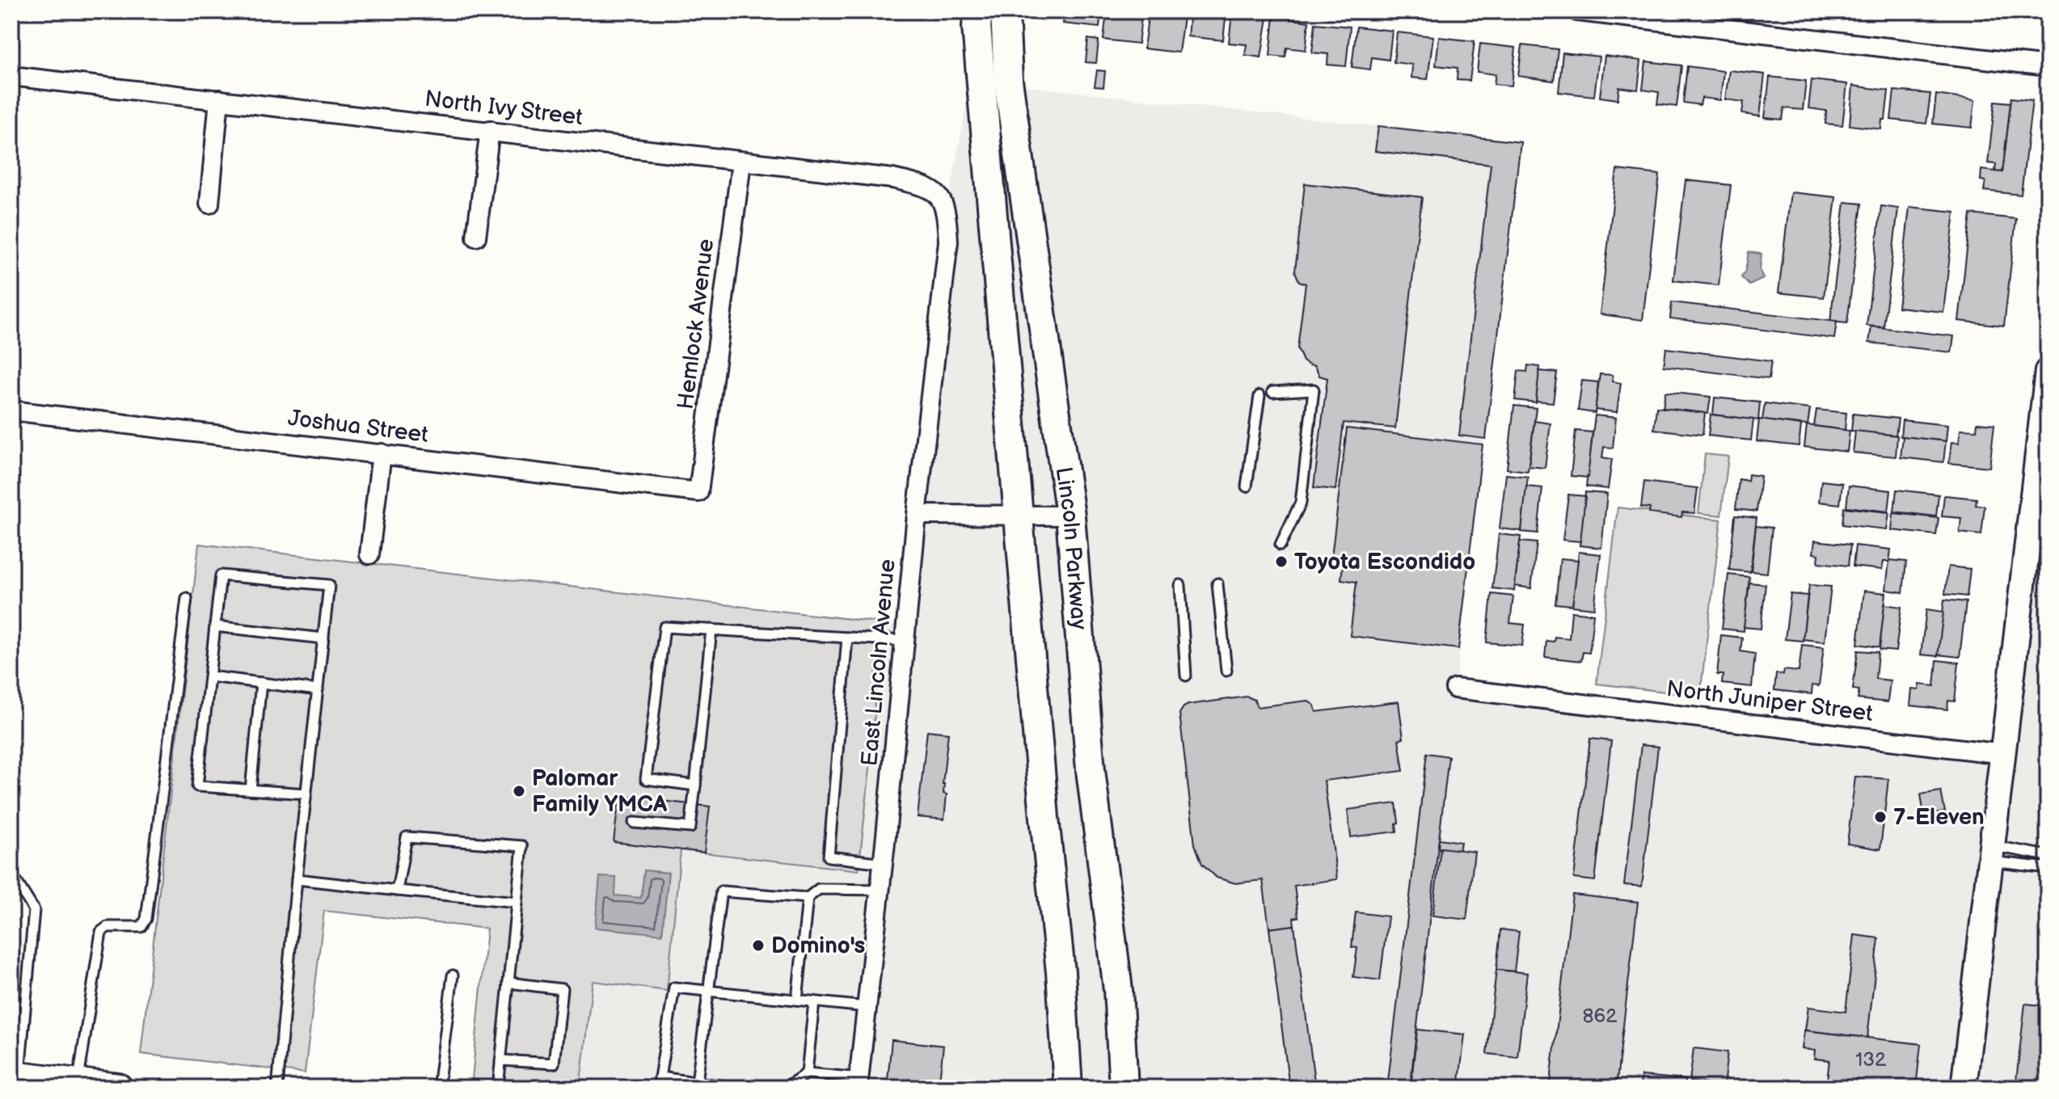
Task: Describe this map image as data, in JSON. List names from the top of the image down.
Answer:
{
  "streets": {
    "main road": ["Lincoln Parkway"],
    "street": [
      "North Ivy Street",
      "Hemlock Avenue",
      "Joshua Street",
      "East Lincoln Avenue",
      "North Juniper Street"
    ]
  },
  "crossings": [
    ["North Ivy Street", "Hemlock Avenue"],
    ["North Ivy Street", "East Lincoln Avenue"],
    ["Hemlock Avenue", "Joshua Street"]
  ],
  "places": [
    "Toyota Escondido",
    "Palomar Family YMCA",
    "7-Eleven",
    "Domino's"
  ],
  "house_numbers": ["862", "132"]
}
